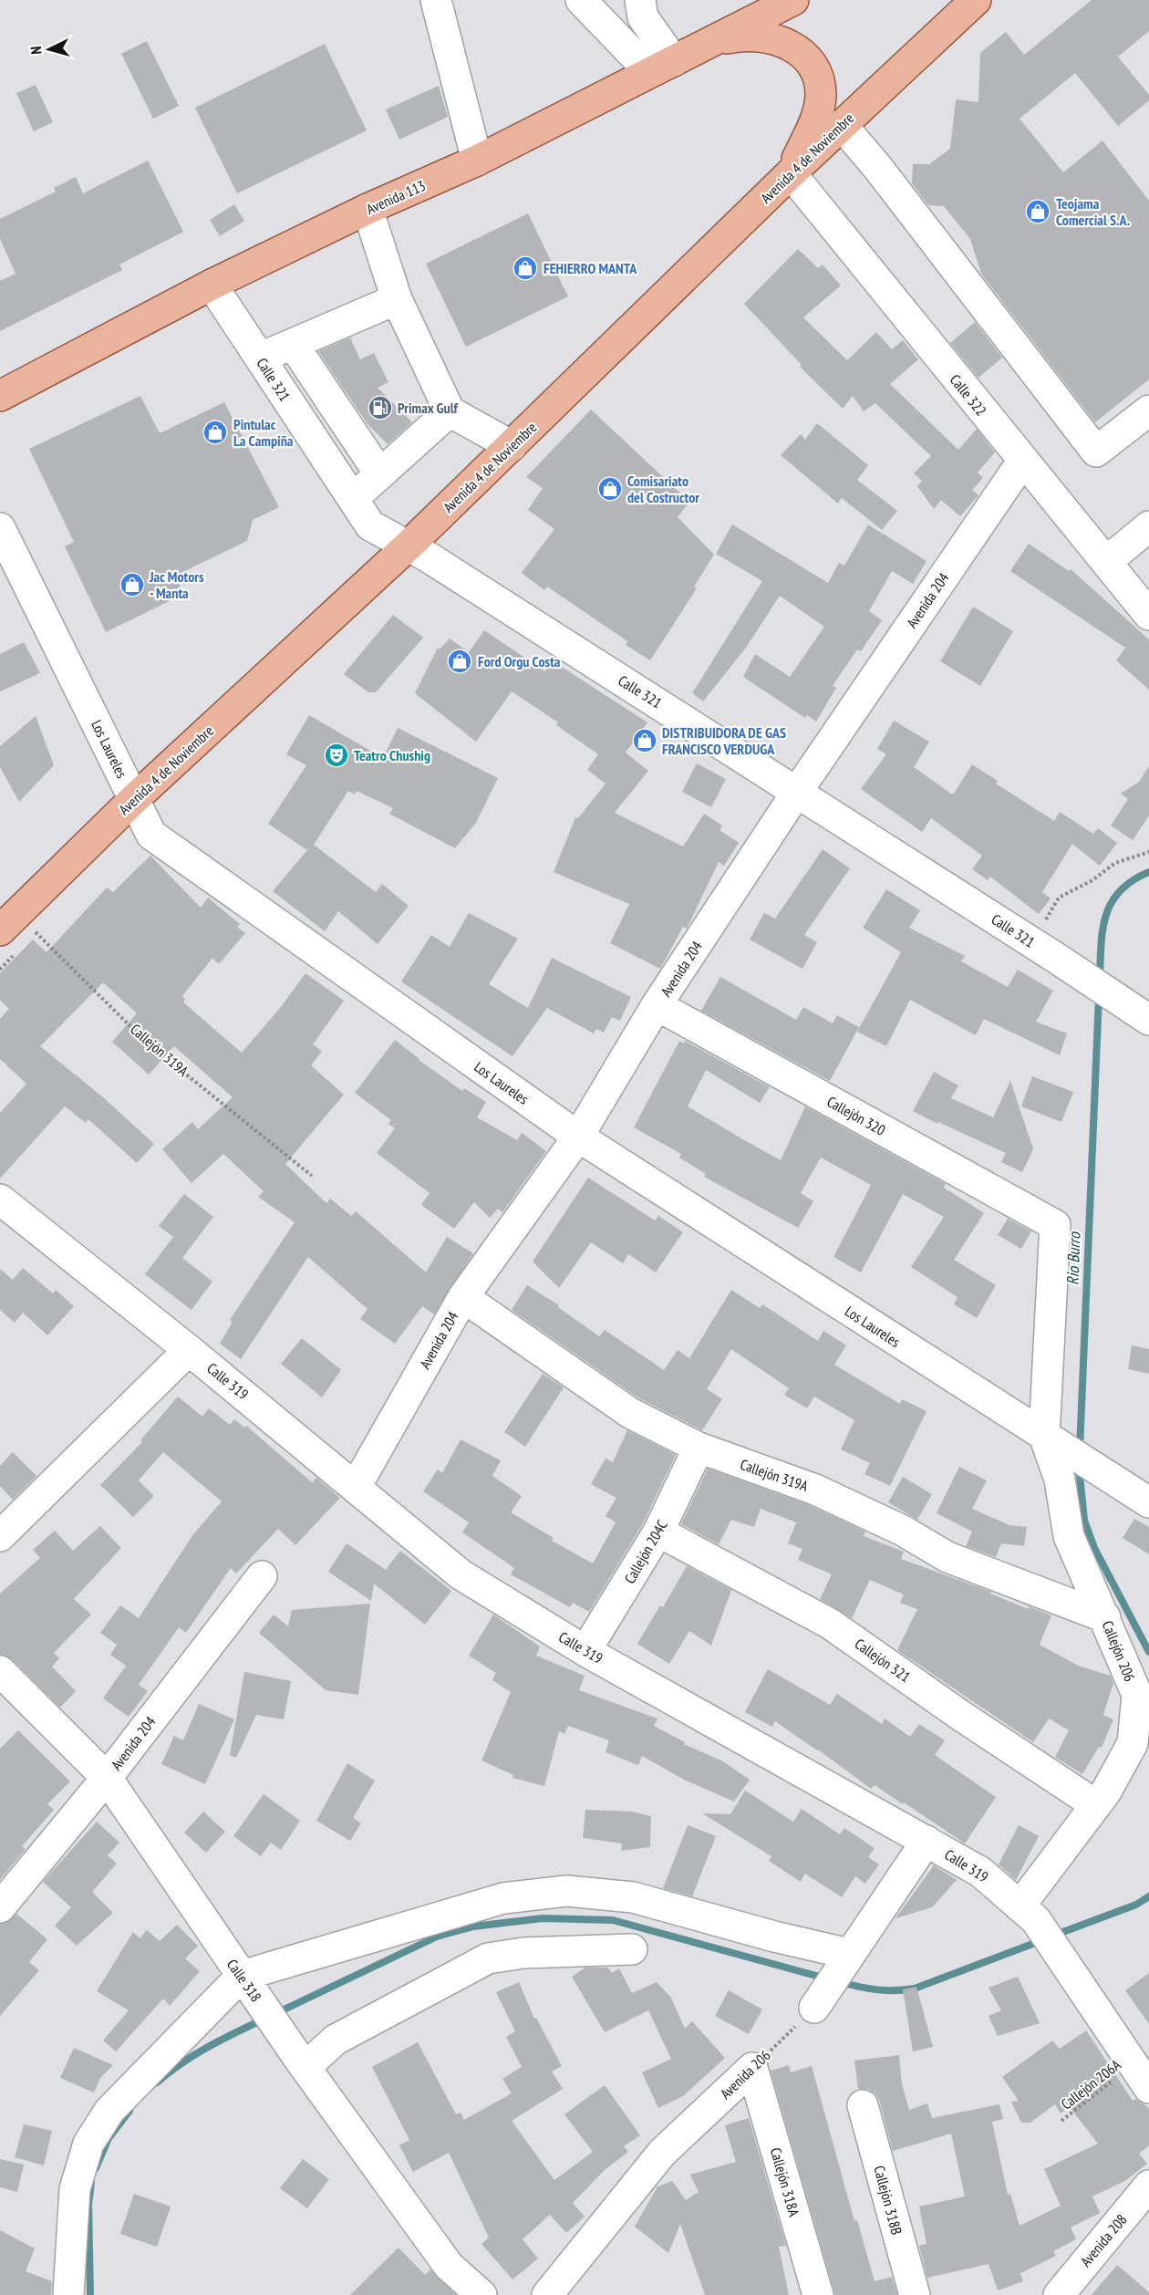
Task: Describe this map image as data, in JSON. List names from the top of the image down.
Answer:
{
  "streets": {
    "main road": ["Avenida 4 de Noviembre", "Avenida 113"],
    "street": [
      "Calle 321",
      "Calle 322",
      "Avenida 204",
      "Los Laureles",
      "Callejón 319A",
      "Callejón 320",
      "Calle 319",
      "Callejón 204C",
      "Callejón 206",
      "Callejón 321",
      "Calle 318",
      "Avenida 206",
      "Callejón 318A",
      "Callejón 318B",
      "Avenida 208"
    ],
    "path": ["Callejón 206A"]
  },
  "crossings": [
    ["Avenida 4 de Noviembre", "Calle 321"],
    ["Avenida 4 de Noviembre", "Calle 322"],
    ["Avenida 4 de Noviembre", "Los Laureles"],
    ["Avenida 4 de Noviembre", "Callejón 319A"],
    ["Avenida 113", "Calle 321"],
    ["Calle 321", "Avenida 204"],
    ["Calle 322", "Avenida 204"],
    ["Avenida 204", "Los Laureles"],
    ["Avenida 204", "Callejón 319A"],
    ["Avenida 204", "Callejón 320"],
    ["Avenida 204", "Calle 319"],
    ["Avenida 204", "Calle 318"],
    ["Los Laureles", "Callejón 320"],
    ["Los Laureles", "Callejón 206"],
    ["Callejón 319A", "Callejón 204C"],
    ["Callejón 319A", "Callejón 206"],
    ["Callejón 320", "Callejón 206"],
    ["Calle 319", "Callejón 204C"],
    ["Calle 319", "Callejón 206"],
    ["Calle 319", "Callejón 206A"],
    ["Callejón 204C", "Callejón 321"],
    ["Callejón 206", "Callejón 321"],
    ["Avenida 206", "Callejón 318A"]
  ],
  "water": ["Rio Burro"],
  "places": {
    "shop": [
      "Teojama Comercial S.A.",
      "FEHIERRO MANTA",
      "Pintulac La Campiña",
      "Comisariato del Costructor",
      "Jac Motors - Manta",
      "Ford Orgu Costa",
      "DISTRIBUIDORA DE GAS FRANCISCO VERDUGA"
    ],
    "fuel station": ["Primax Gulf"],
    "theatre": ["Teatro Chushig"]
  },
  "north": "left"
}
